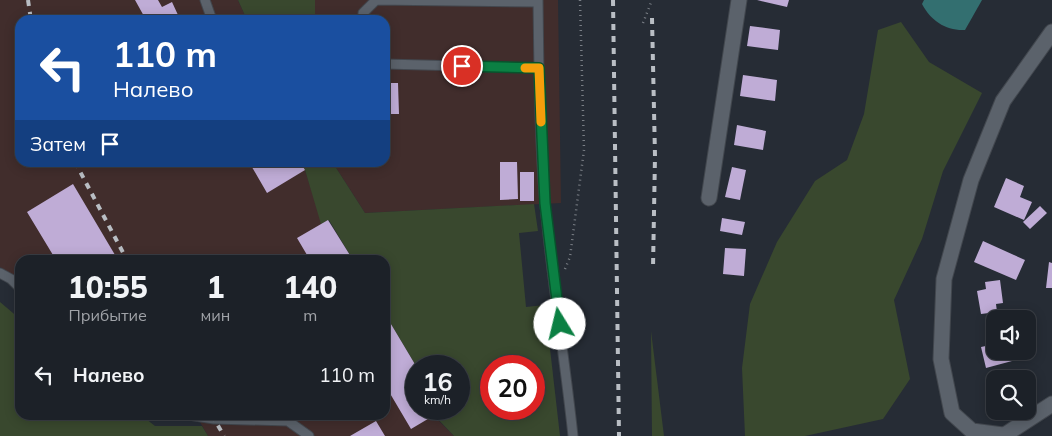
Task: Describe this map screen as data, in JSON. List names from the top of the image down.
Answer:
{
  "page": {
    "turn": ["110 m", "Налево"],
    "then": "Затем",
    "eta": [
      "10:55",
      "Прибытие",
      "1",
      "мин",
      "140",
      "m"
    ],
    "list": [
      {
        "name": "Налево",
        "value": "110 m"
      }
    ],
    "speed": "16 km/h",
    "limit": "20"
  }
}
